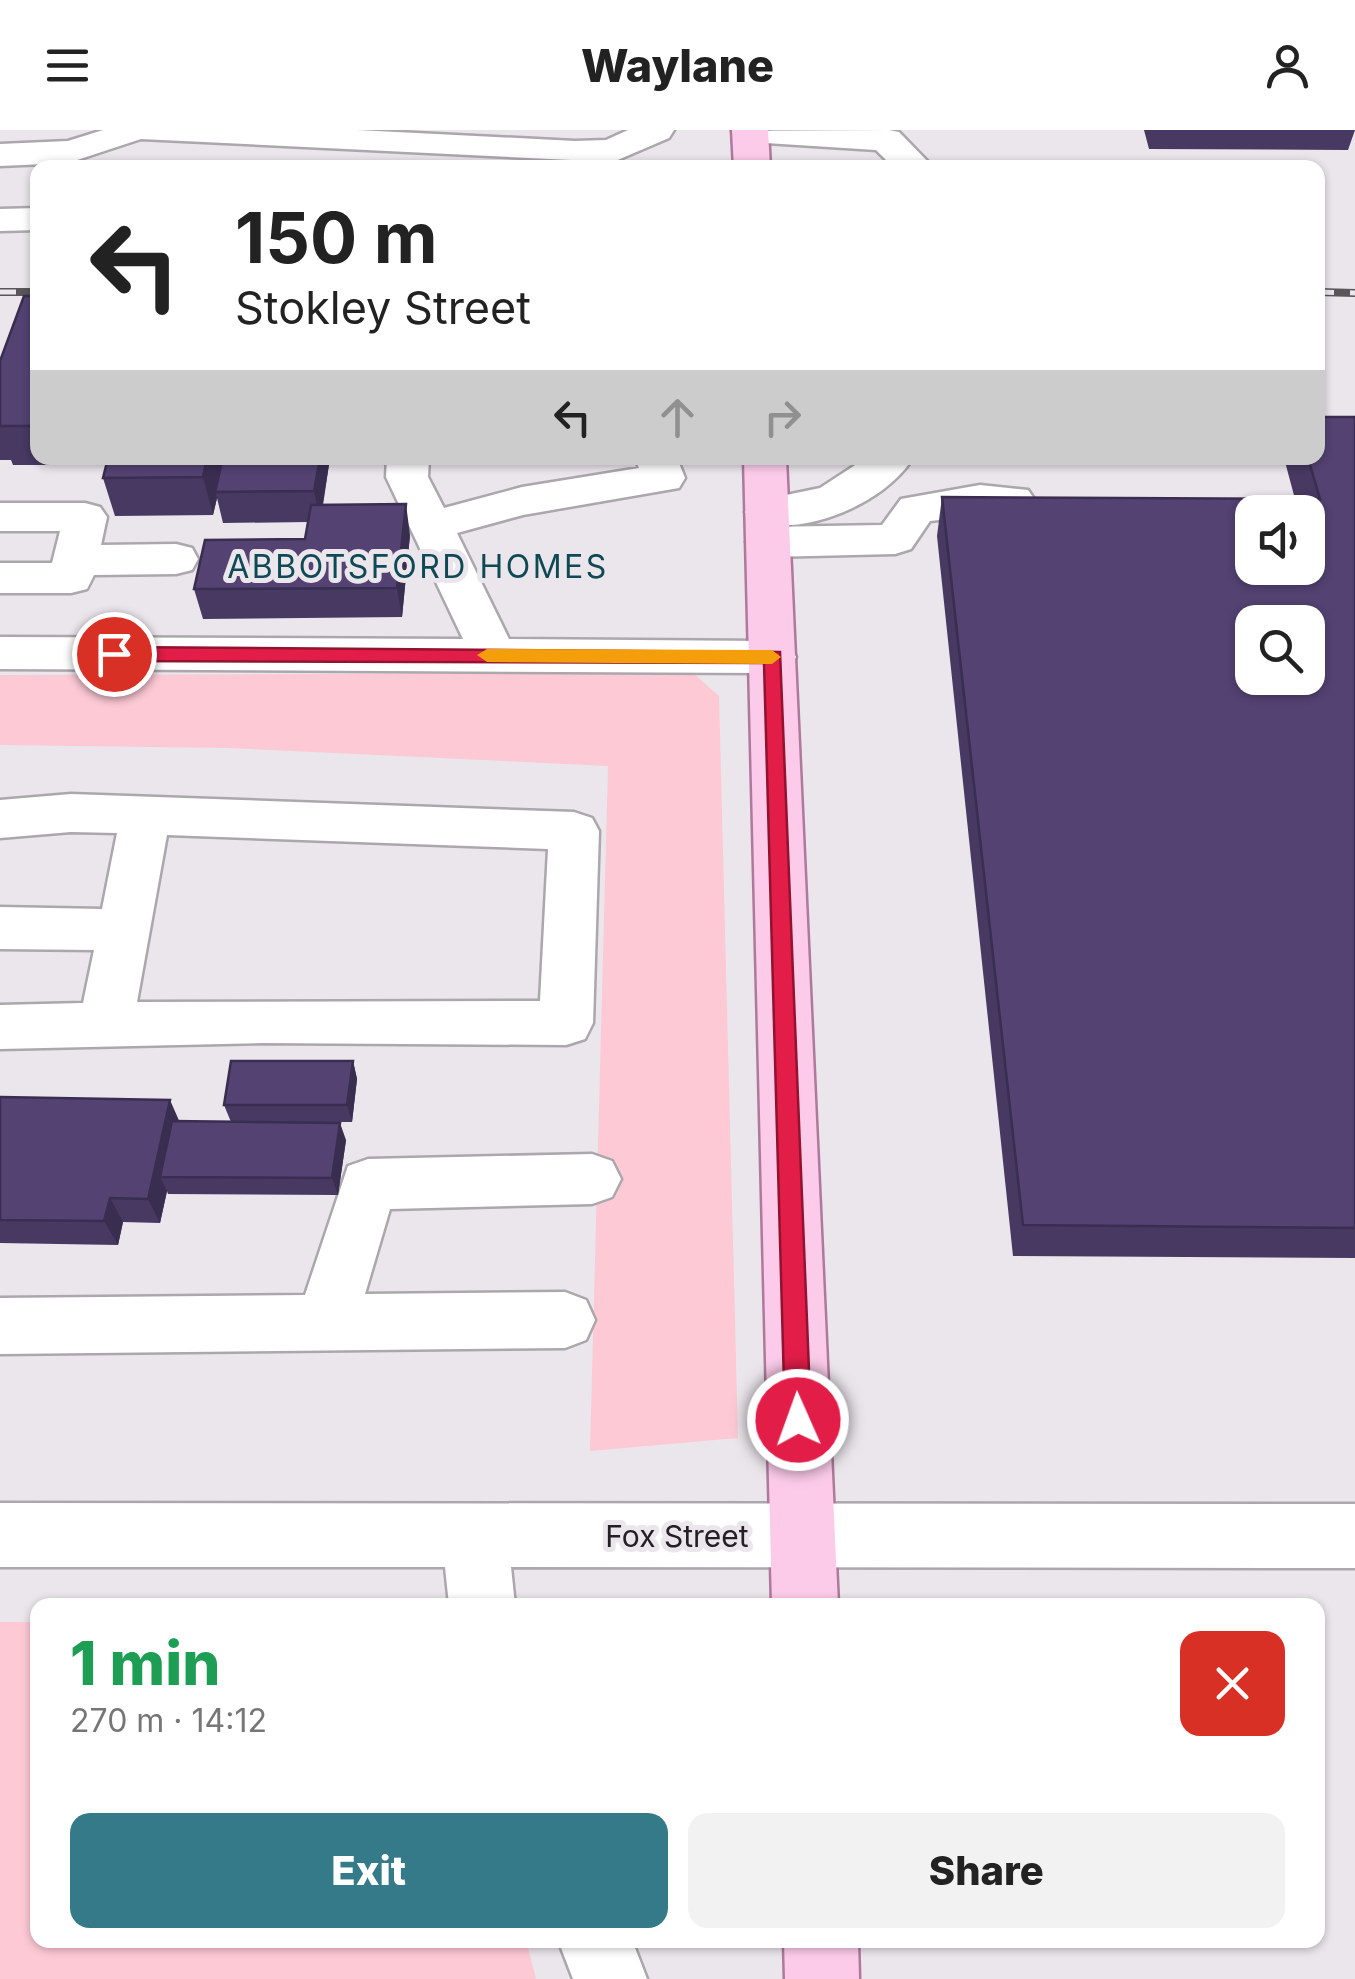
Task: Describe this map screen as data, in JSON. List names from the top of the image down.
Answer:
{
  "streets": {
    "street": ["Fox Street"]
  },
  "districts": ["ABBOTSFORD HOMES"],
  "page": {
    "header": "Waylane",
    "turn": ["150 m", "Stokley Street"],
    "heading": ["1 min", "270 m · 14:12"],
    "buttons": ["Exit", "Share"]
  }
}
